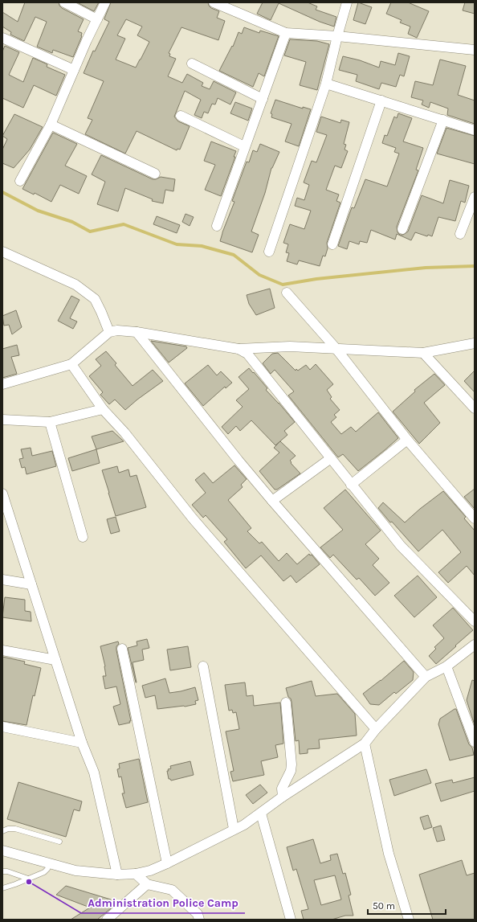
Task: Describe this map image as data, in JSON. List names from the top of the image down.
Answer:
{
  "places": ["Administration Police Camp"],
  "scale_bar": "50 m"
}
